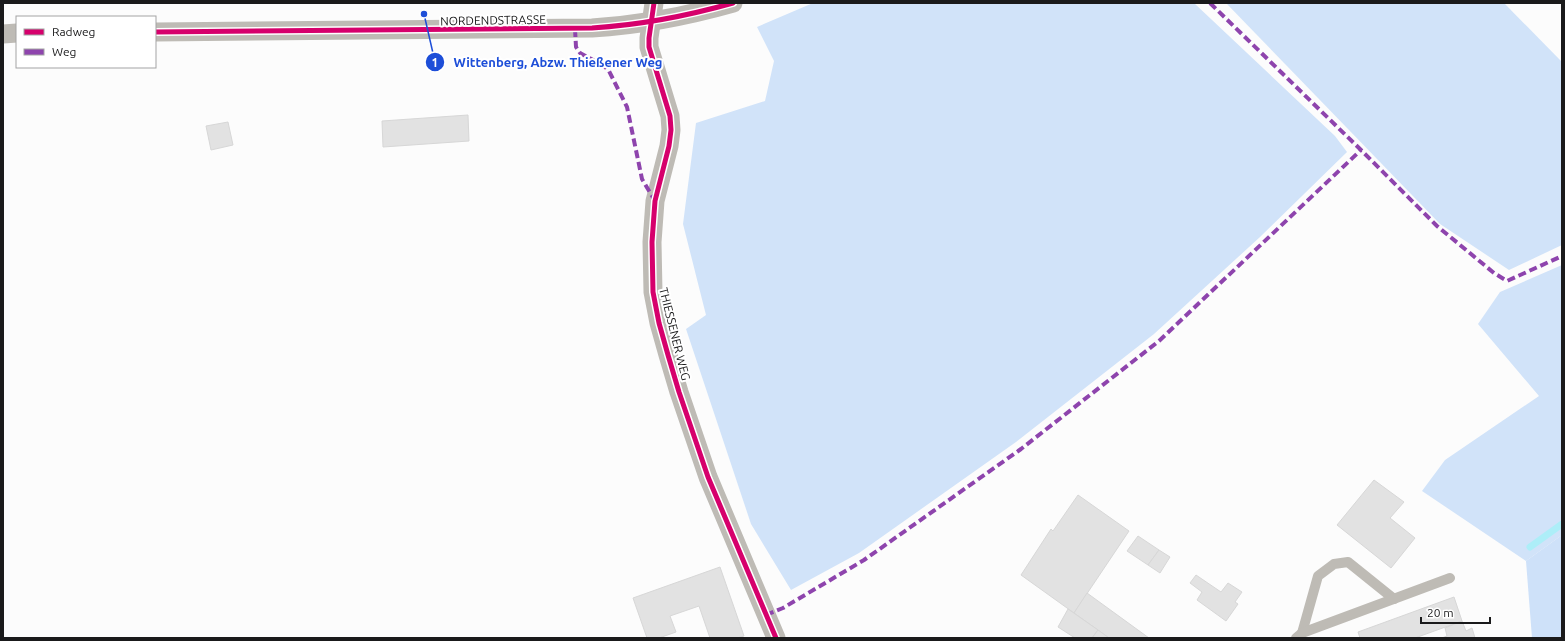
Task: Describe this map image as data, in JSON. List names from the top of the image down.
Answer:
{
  "streets": {
    "street": ["NORDENDSTRASSE", "THIESSENER WEG"]
  },
  "crossings": [
    ["NORDENDSTRASSE", "THIESSENER WEG"]
  ],
  "places": ["Wittenberg, Abzw. Thießener Weg"],
  "legend": ["Radweg", "Weg"],
  "scale_bar": "20 m"
}
